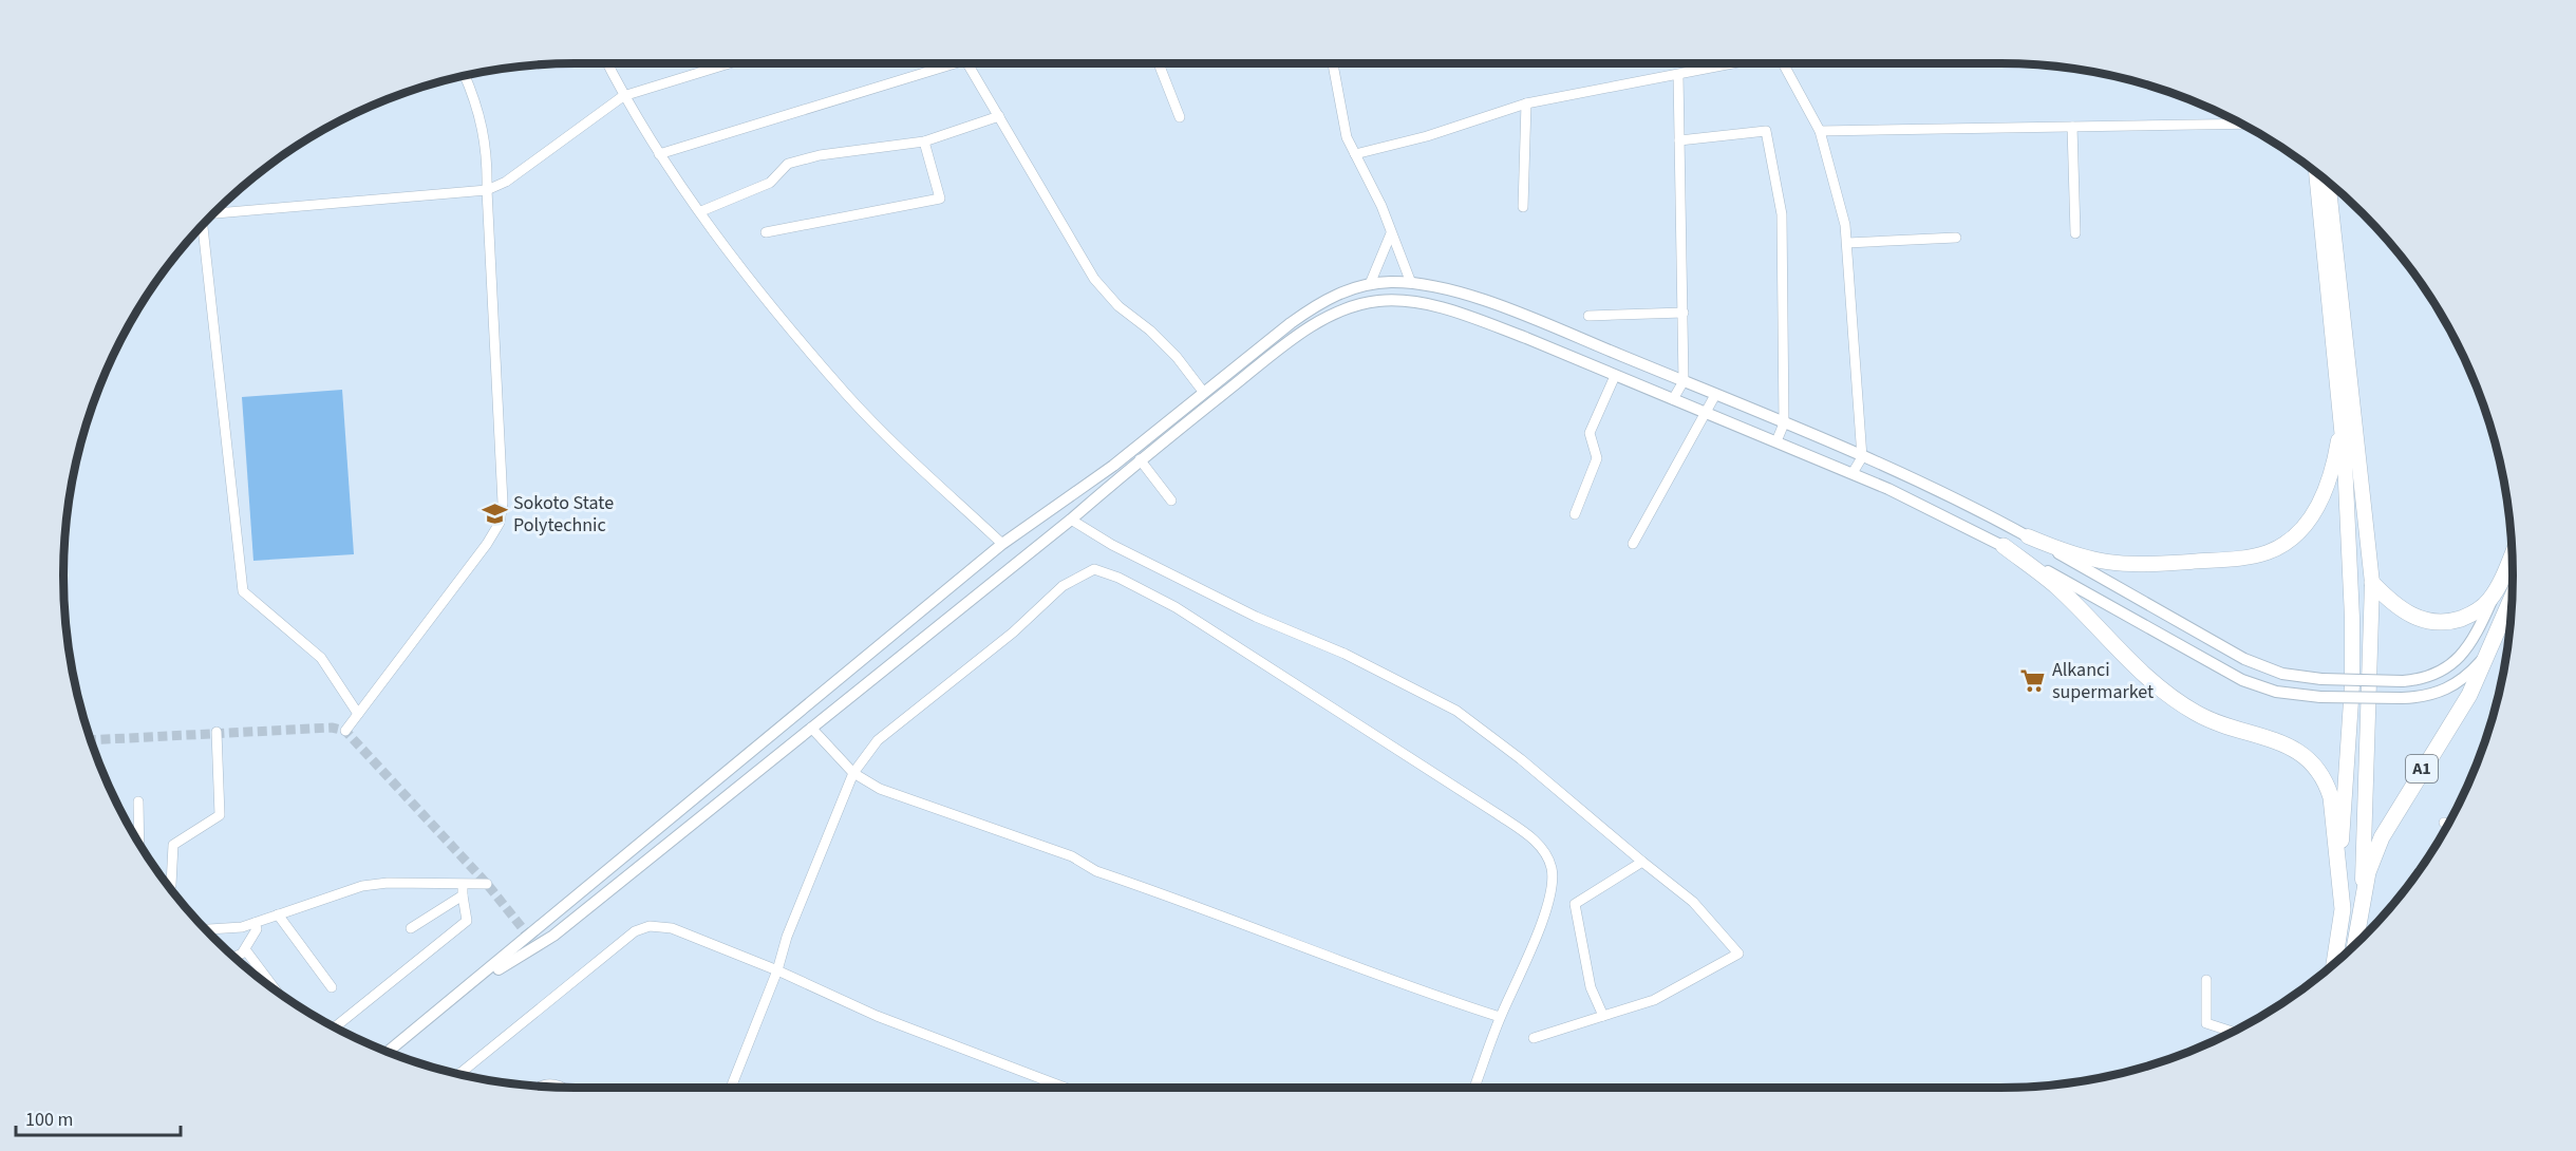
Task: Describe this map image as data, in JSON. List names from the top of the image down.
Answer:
{
  "streets": {
    "highway": ["A1"]
  },
  "places": {
    "school or university": ["Sokoto State Polytechnic"],
    "supermarket": ["Alkanci supermarket"]
  },
  "scale_bar": "100 m"
}
